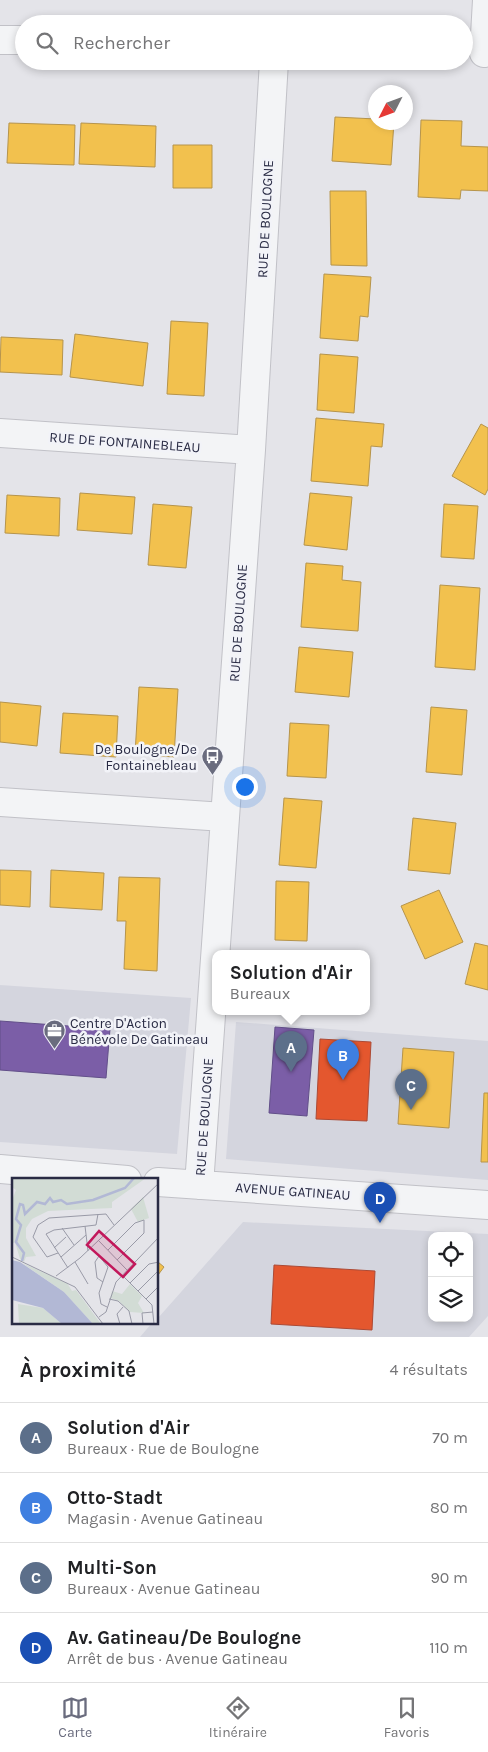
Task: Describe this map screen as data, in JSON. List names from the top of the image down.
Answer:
{
  "streets": {
    "street": ["RUE DE BOULOGNE", "RUE DE FONTAINEBLEAU", "AVENUE GATINEAU"]
  },
  "crossings": [
    ["RUE DE BOULOGNE", "RUE DE FONTAINEBLEAU"],
    ["RUE DE BOULOGNE", "AVENUE GATINEAU"]
  ],
  "places": {
    "bus stop": ["De Boulogne/De Fontainebleau"],
    "office": ["Centre D'Action Bénévole De Gatineau"]
  },
  "north": "bottom left",
  "page": {
    "search": "Rechercher",
    "popup": ["Solution d'Air", "Bureaux"],
    "pins": [
      "A",
      "B",
      "C",
      "D"
    ],
    "heading": ["À proximité", "4 résultats"],
    "list": [
      {
        "mark": "A",
        "name": "Solution d'Air",
        "note": "Bureaux · Rue de Boulogne",
        "value": "70 m"
      },
      {
        "mark": "B",
        "name": "Otto-Stadt",
        "note": "Magasin · Avenue Gatineau",
        "value": "80 m"
      },
      {
        "mark": "C",
        "name": "Multi-Son",
        "note": "Bureaux · Avenue Gatineau",
        "value": "90 m"
      },
      {
        "mark": "D",
        "name": "Av. Gatineau/De Boulogne",
        "note": "Arrêt de bus · Avenue Gatineau",
        "value": "110 m"
      }
    ],
    "nav": ["Carte", "Itinéraire", "Favoris"]
  }
}
